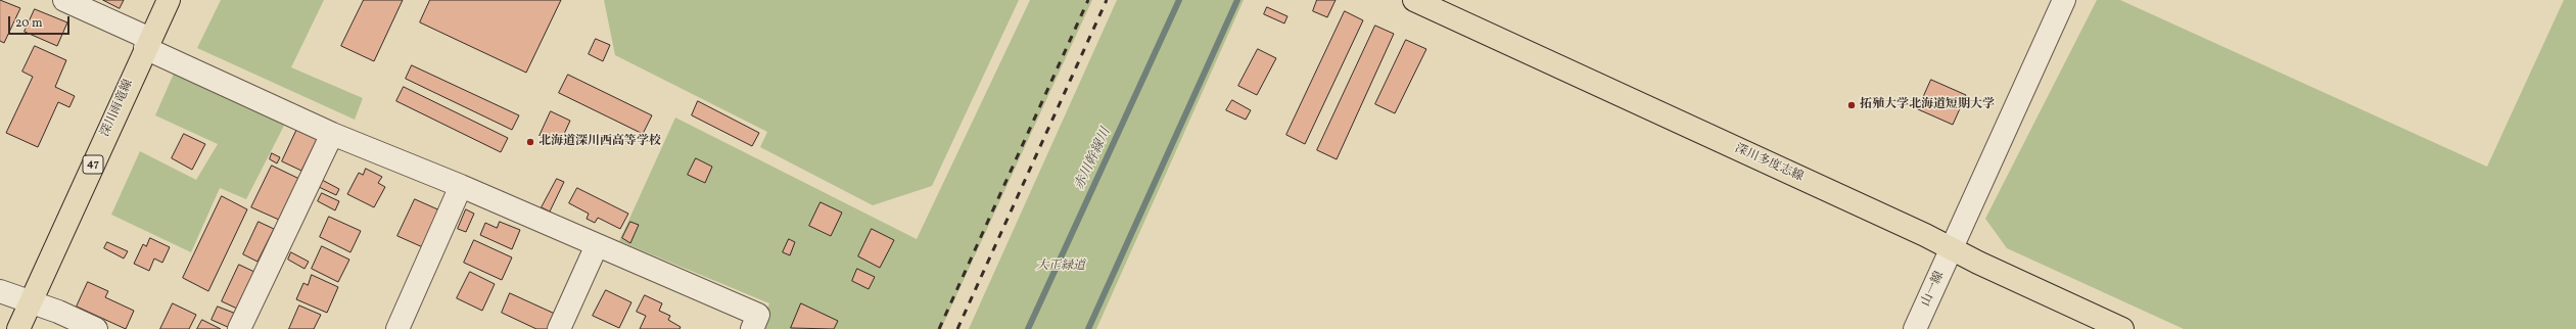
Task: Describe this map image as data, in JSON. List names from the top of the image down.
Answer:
{
  "streets": {
    "main road": ["深川雨竜線", "深川多度志線", "47"],
    "street": ["山一線"]
  },
  "crossings": [
    ["深川多度志線", "山一線"]
  ],
  "water": ["赤川幹線川"],
  "parks": ["大正緑道"],
  "places": ["拓殖大学北海道短期大学", "北海道深川西高等学校"],
  "scale_bar": "20 m"
}
